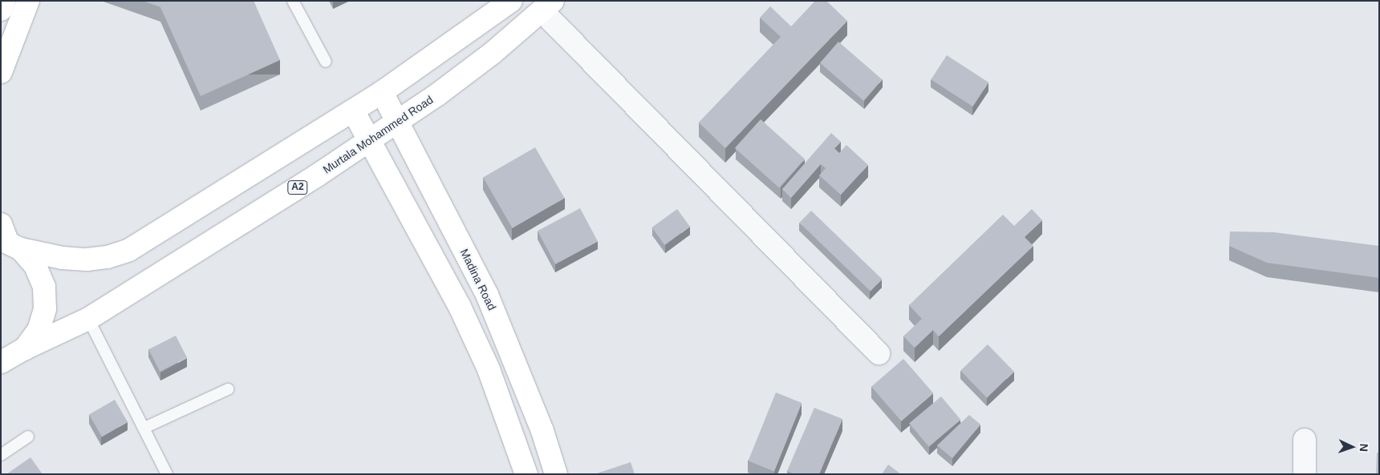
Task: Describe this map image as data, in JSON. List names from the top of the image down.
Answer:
{
  "streets": {
    "main road": ["Murtala Mohammed Road", "A2", "Madina Road"]
  },
  "crossings": [
    ["Murtala Mohammed Road", "A2"],
    ["Murtala Mohammed Road", "Madina Road"],
    ["A2", "Madina Road"]
  ],
  "north": "right"
}
